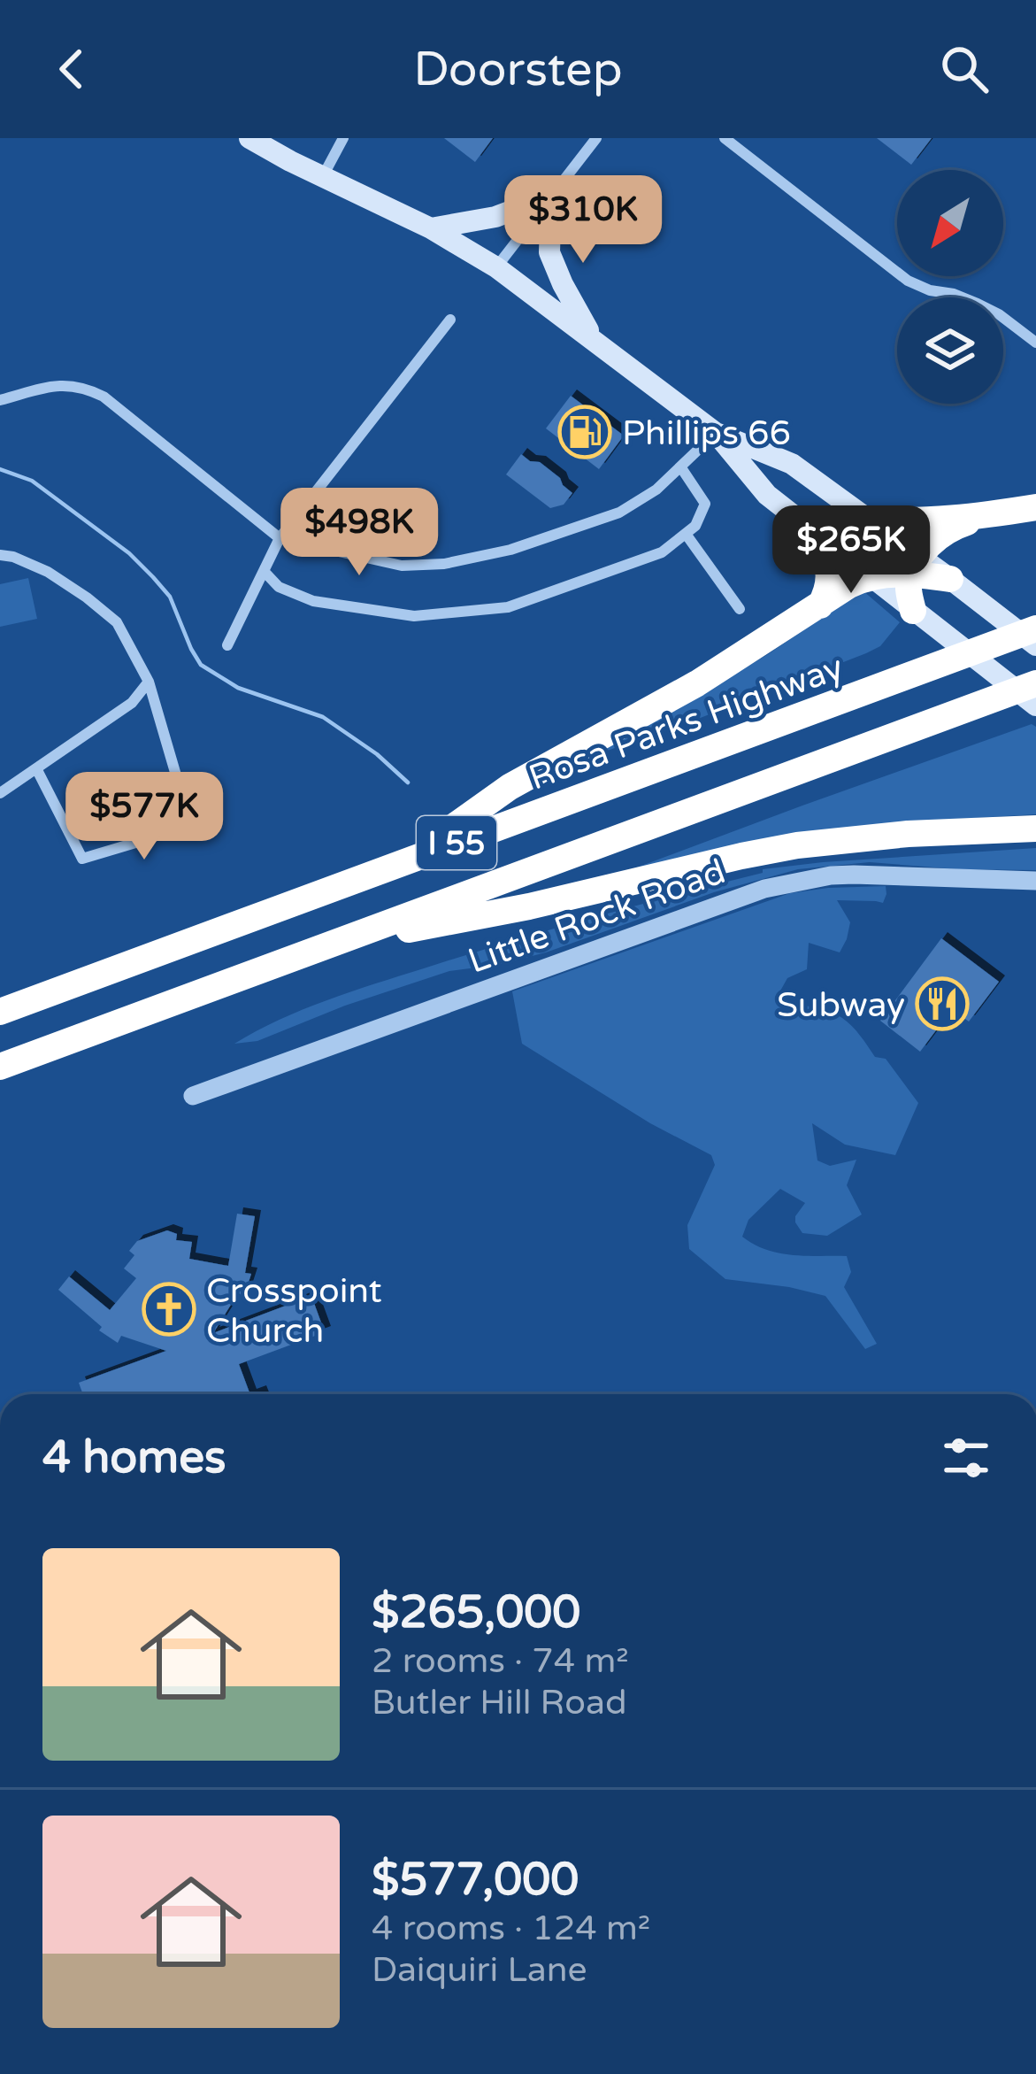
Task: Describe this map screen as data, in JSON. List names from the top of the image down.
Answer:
{
  "streets": {
    "highway": ["Rosa Parks Highway", "I 55"],
    "street": ["Little Rock Road"]
  },
  "places": {
    "fuel station": ["Phillips 66"],
    "restaurant": ["Subway"],
    "church": ["Crosspoint Church"]
  },
  "north": "bottom left",
  "page": {
    "header": "Doorstep",
    "price": [
      "$310K",
      "$498K",
      "$265K",
      "$577K"
    ],
    "heading": "4 homes",
    "list": [
      {
        "name": "$265,000",
        "note": "2 rooms · 74 m² · Butler Hill Road"
      },
      {
        "name": "$577,000",
        "note": "4 rooms · 124 m² · Daiquiri Lane"
      }
    ]
  }
}
